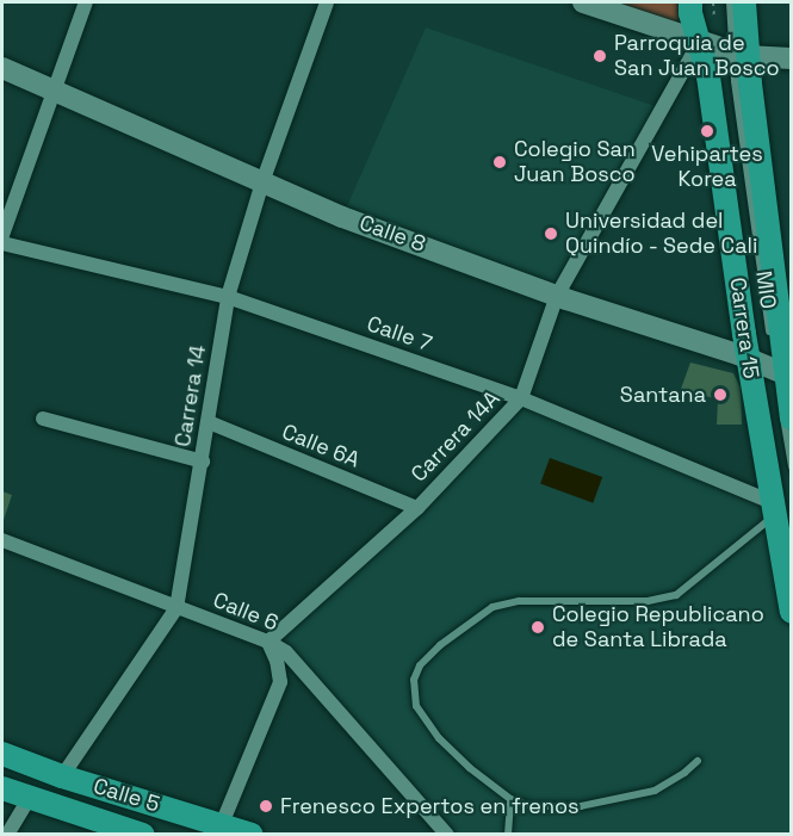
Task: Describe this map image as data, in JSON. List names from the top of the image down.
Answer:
{
  "streets": {
    "main road": ["Carrera 15", "Calle 5"],
    "street": [
      "Calle 8",
      "Calle 7",
      "Carrera 14",
      "Carrera 14A",
      "Calle 6A",
      "Calle 6"
    ],
    "lane": ["MIO"]
  },
  "crossings": [
    ["Calle 8", "Carrera 15"],
    ["Calle 8", "Carrera 14"],
    ["Calle 8", "Carrera 14A"],
    ["MIO", "Carrera 15"],
    ["Carrera 15", "Calle 7"],
    ["Carrera 15", "Carrera 14A"],
    ["Calle 7", "Carrera 14"],
    ["Calle 7", "Carrera 14A"],
    ["Carrera 14", "Calle 6A"],
    ["Carrera 14", "Calle 6"],
    ["Carrera 14", "Calle 5"],
    ["Carrera 14A", "Calle 6A"],
    ["Carrera 14A", "Calle 6"]
  ],
  "places": [
    "Parroquia de San Juan Bosco",
    "Vehipartes Korea",
    "Colegio San Juan Bosco",
    "Universidad del Quindío - Sede Cali",
    "Santana",
    "Colegio Republicano de Santa Librada",
    "Frenesco Expertos en frenos"
  ]
}
